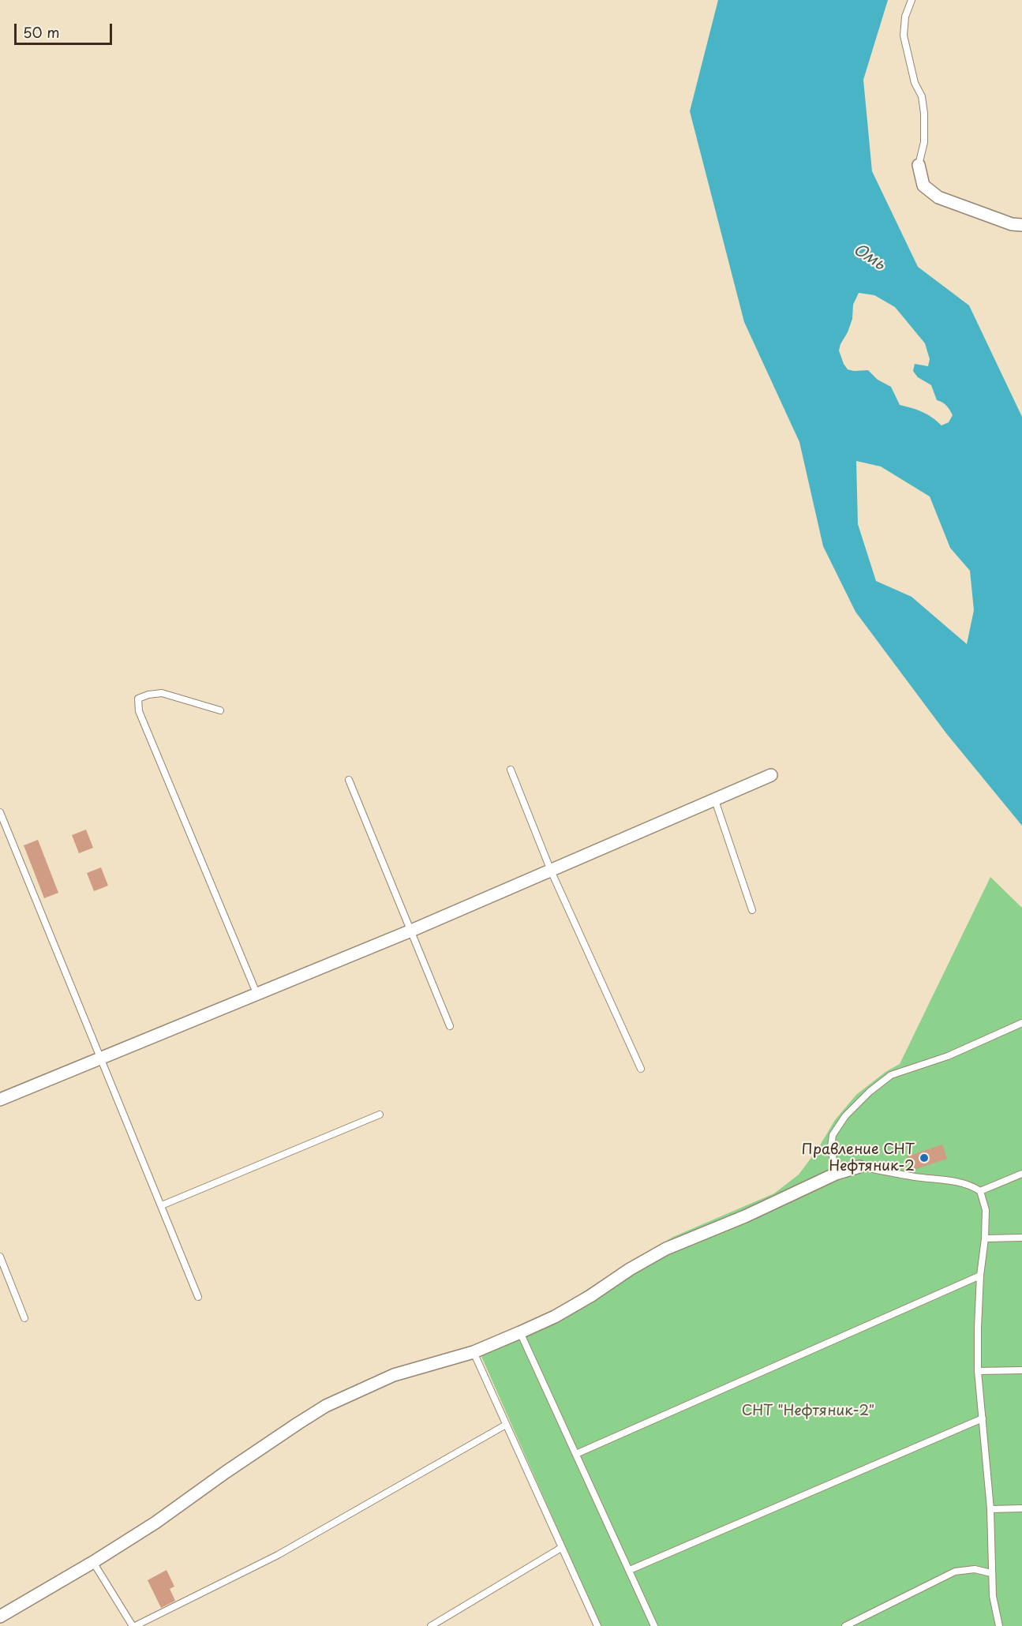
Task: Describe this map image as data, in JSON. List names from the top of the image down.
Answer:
{
  "water": ["Омь"],
  "parks": ["СНТ \"Нефтяник-2\""],
  "places": ["Правление СНТ Нефтяник-2"],
  "scale_bar": "50 m"
}
